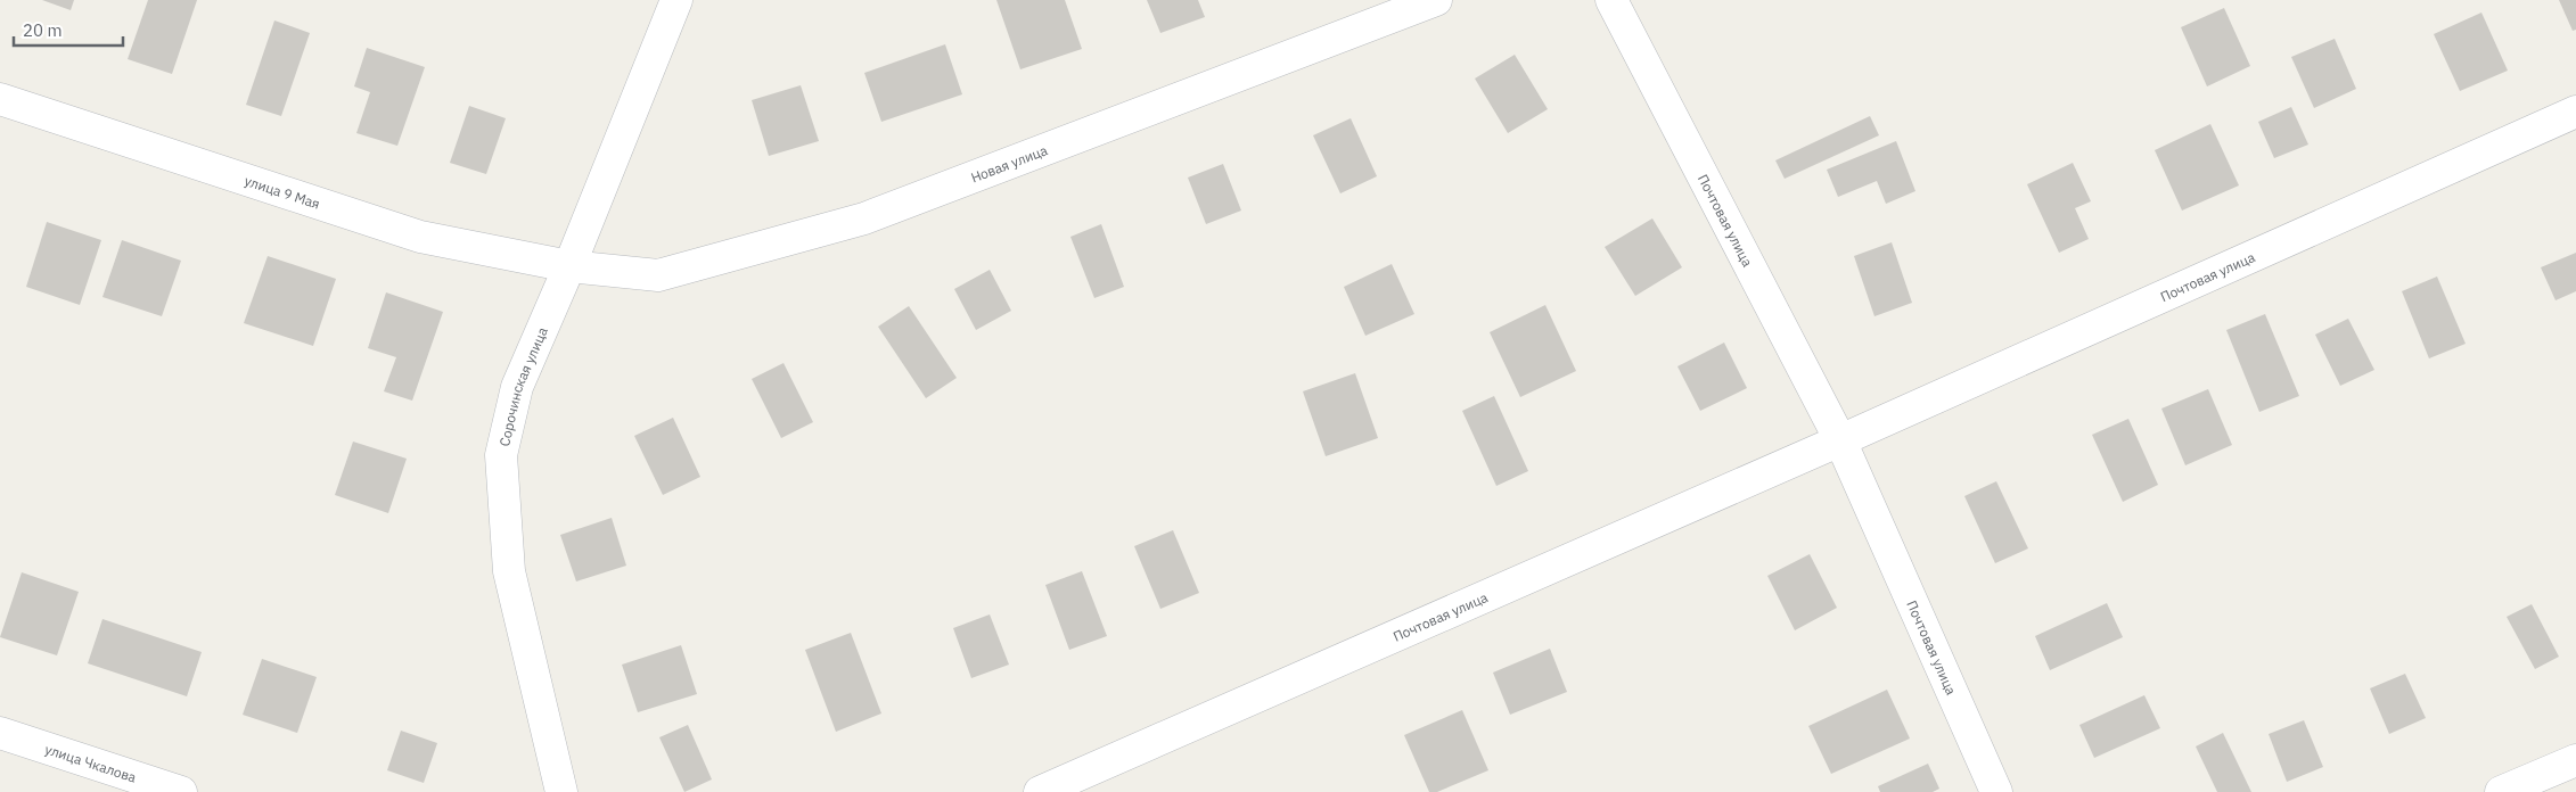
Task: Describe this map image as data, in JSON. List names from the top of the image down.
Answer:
{
  "streets": {
    "street": [
      "Новая улица",
      "улица 9 Мая",
      "Почтовая улица",
      "Сорочинская улица",
      "улица Чкалова"
    ]
  },
  "crossings": [
    ["Новая улица", "улица 9 Мая"],
    ["Новая улица", "Сорочинская улица"],
    ["улица 9 Мая", "Сорочинская улица"]
  ],
  "scale_bar": "20 m"
}
